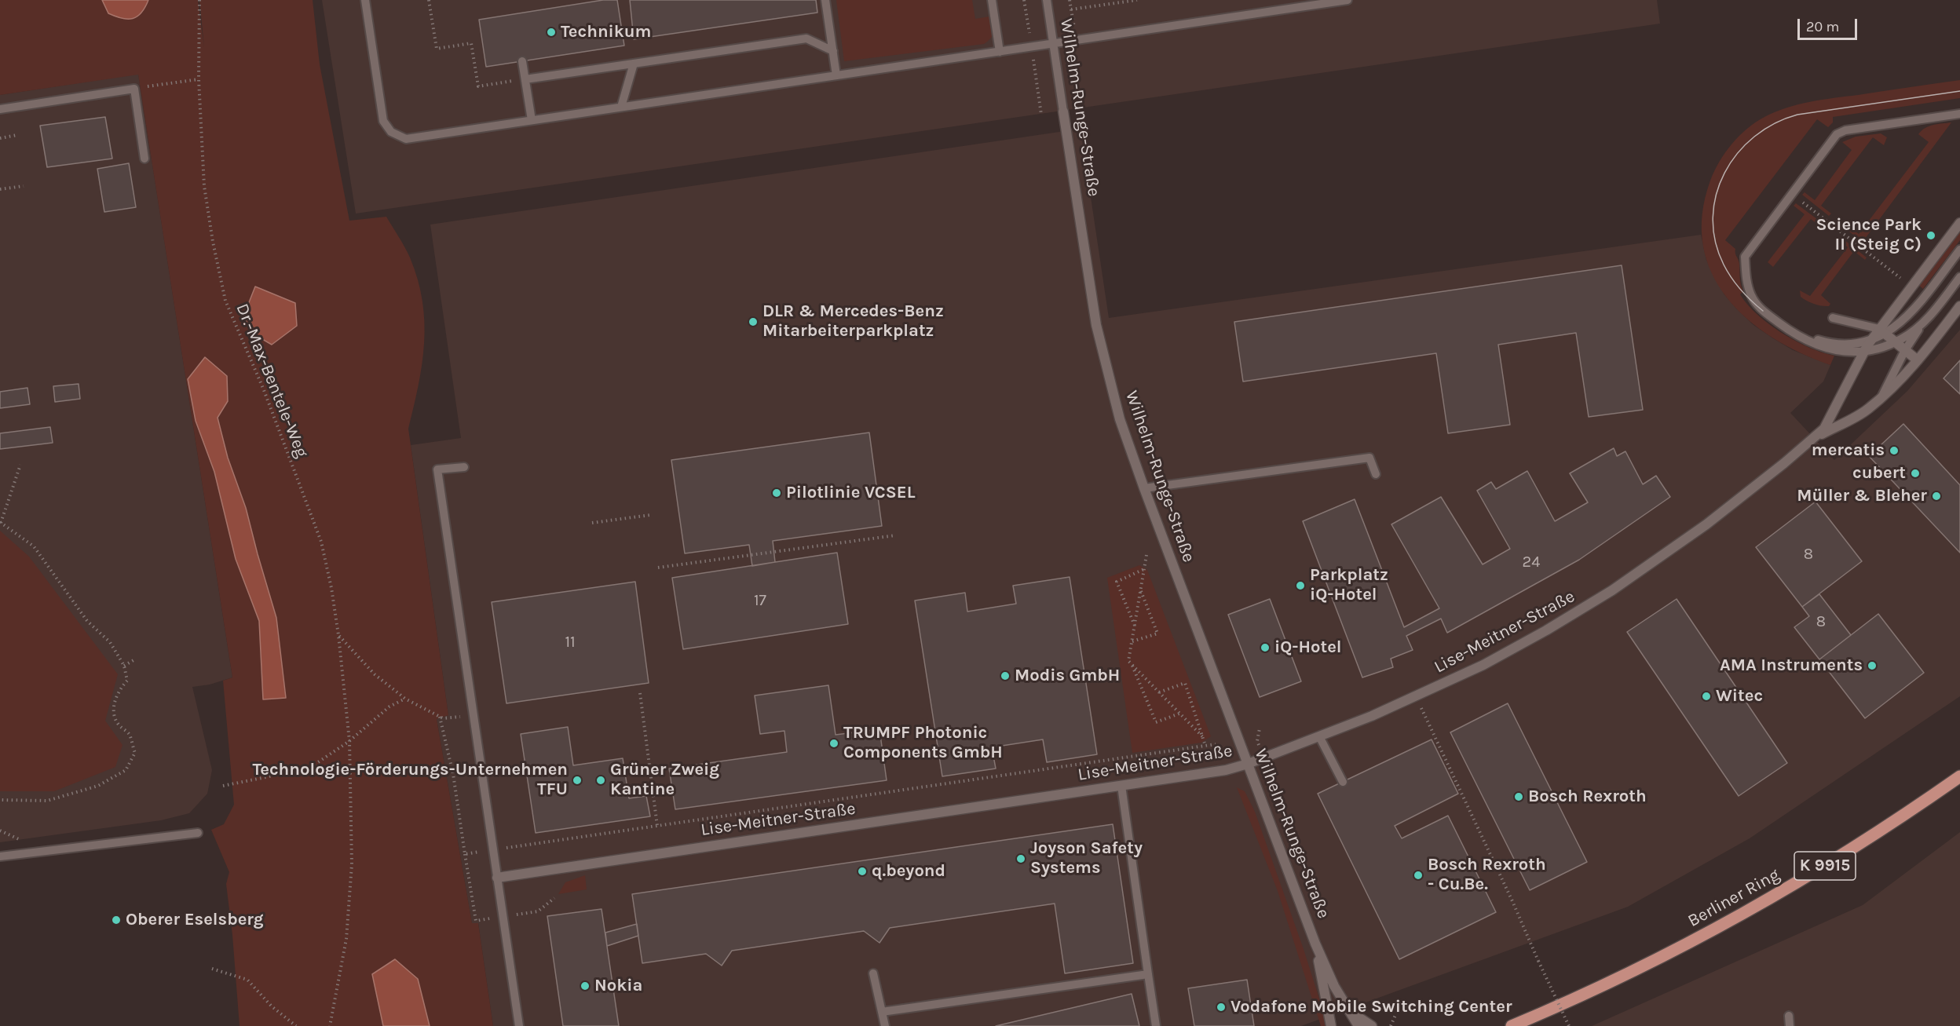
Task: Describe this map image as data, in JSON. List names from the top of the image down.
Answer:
{
  "streets": {
    "main road": ["K 9915", "Berliner Ring"],
    "street": ["Wilhelm-Runge-Straße", "Lise-Meitner-Straße"],
    "path": ["Dr.-Max-Bentele-Weg"]
  },
  "crossings": [
    ["Wilhelm-Runge-Straße", "Lise-Meitner-Straße"]
  ],
  "places": [
    "Technikum",
    "Science Park II (Steig C)",
    "DLR & Mercedes-Benz Mitarbeiterparkplatz",
    "mercatis",
    "cubert",
    "Pilotlinie VCSEL",
    "Müller & Bleher",
    "Parkplatz iQ-Hotel",
    "iQ-Hotel",
    "AMA Instruments",
    "Modis GmbH",
    "Witec",
    "TRUMPF Photonic Components GmbH",
    "Technologie-Förderungs-Unternehmen TFU",
    "Grüner Zweig Kantine",
    "Bosch Rexroth",
    "Joyson Safety Systems",
    "q.beyond",
    "Bosch Rexroth - Cu.Be.",
    "Oberer Eselsberg",
    "Nokia",
    "Vodafone Mobile Switching Center"
  ],
  "house_numbers": [
    "8",
    "24",
    "17",
    "8",
    "11"
  ],
  "scale_bar": "20 m"
}
